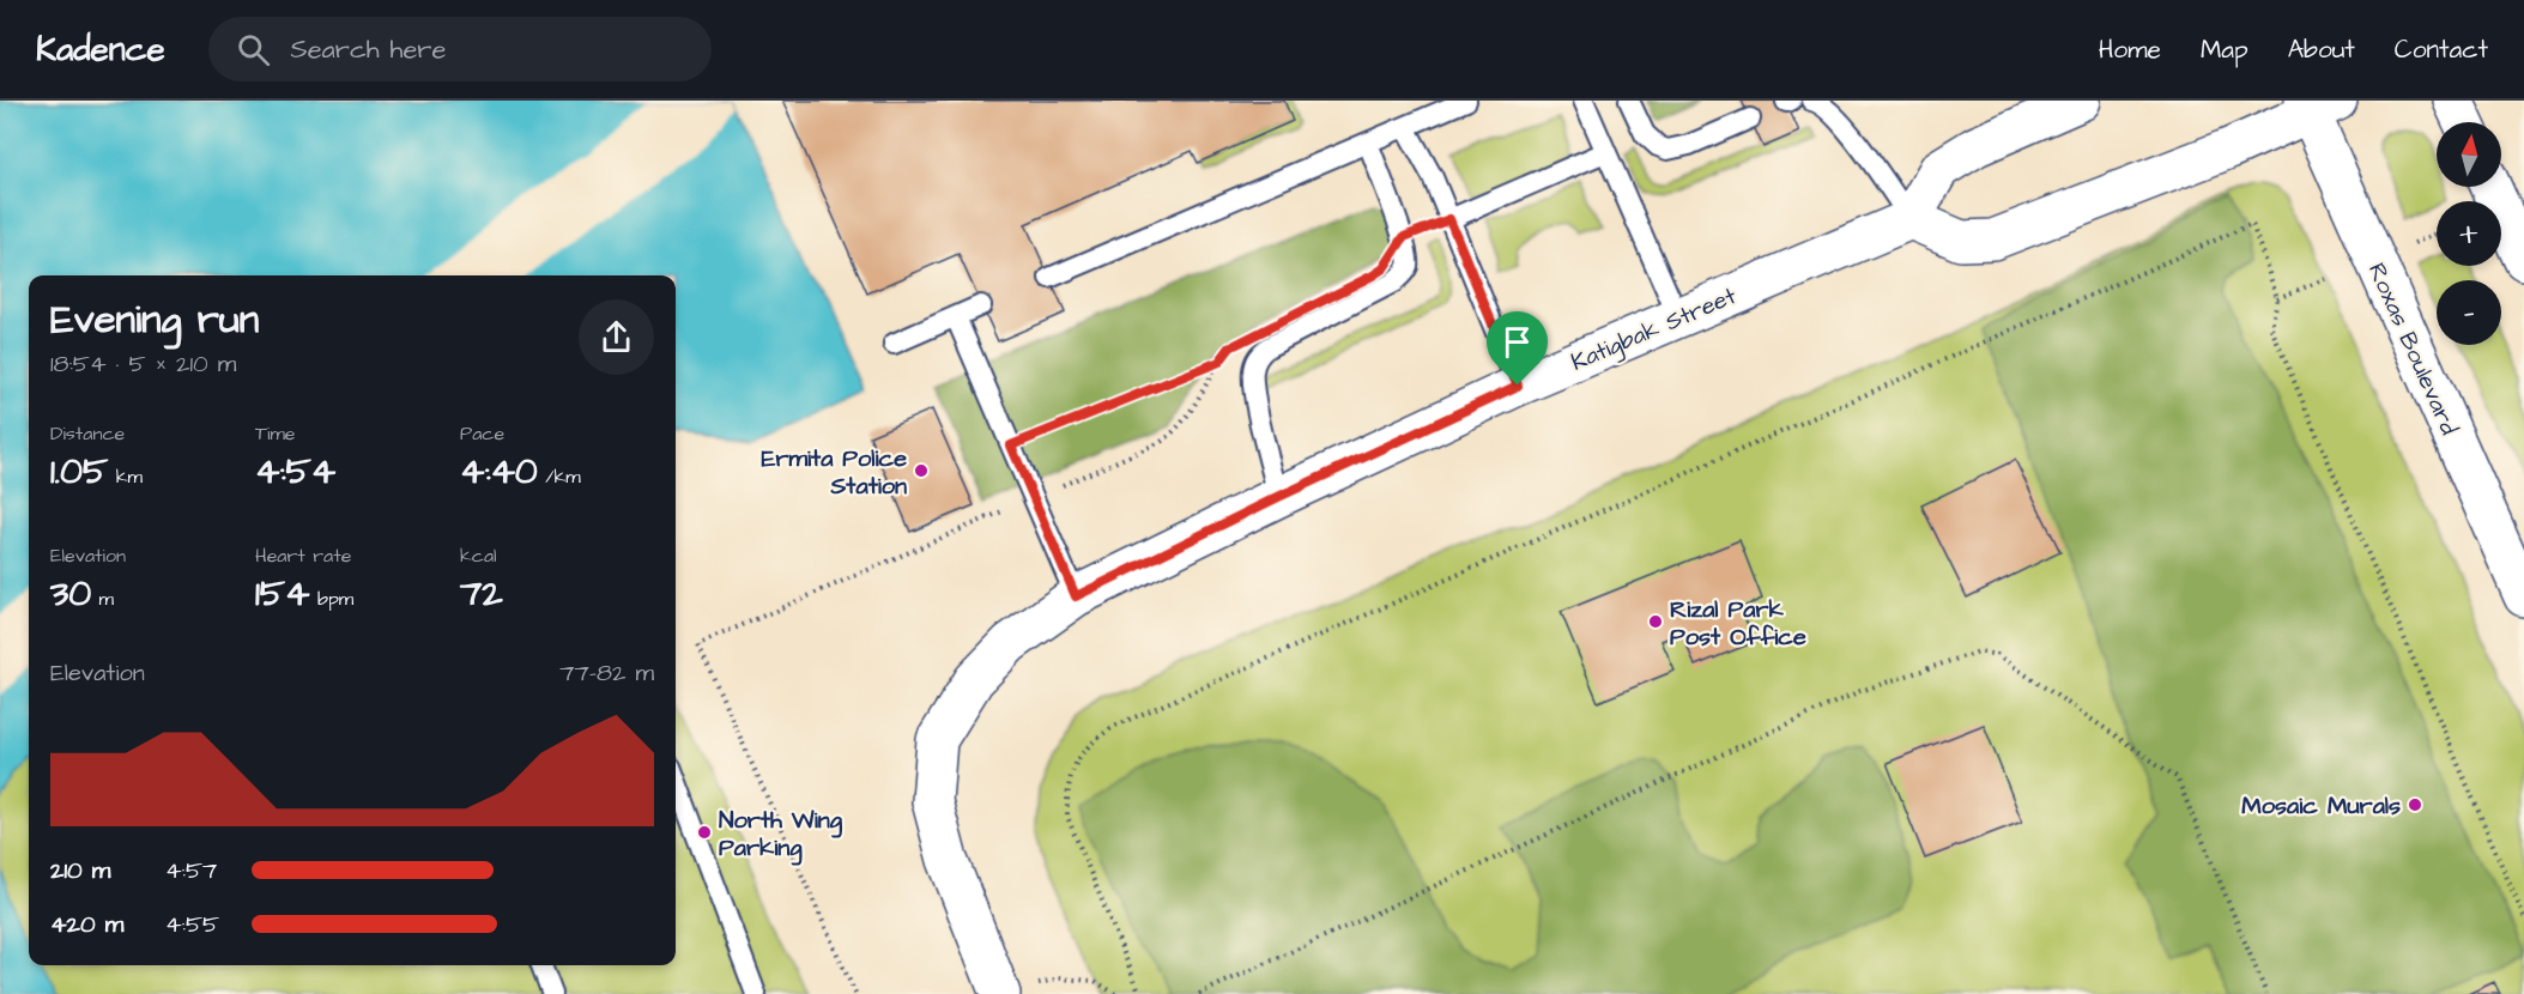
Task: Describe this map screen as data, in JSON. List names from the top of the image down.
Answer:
{
  "streets": {
    "main road": ["Katigbak Street", "Roxas Boulevard"]
  },
  "places": [
    "Ermita Police Station",
    "Rizal Park Post Office",
    "Mosaic Murals",
    "North Wing Parking"
  ],
  "north": "top",
  "page": {
    "header": "Kadence",
    "search": "Search here",
    "nav": [
      "Home",
      "Map",
      "About",
      "Contact"
    ],
    "map_buttons": ["+", "−"],
    "heading": ["Evening run", "18:54 · 5 × 210 m"],
    "stats": [
      ["Distance", "1.05 km"],
      ["Time", "4:54"],
      ["Pace", "4:40 /km"],
      ["Elevation", "30 m"],
      ["Heart rate", "154 bpm"],
      ["kcal", "72"]
    ],
    "chart": ["Elevation", "77–82 m"],
    "list": [
      {
        "name": "210 m",
        "note": "4:57"
      },
      {
        "name": "420 m",
        "note": "4:55"
      }
    ]
  }
}
